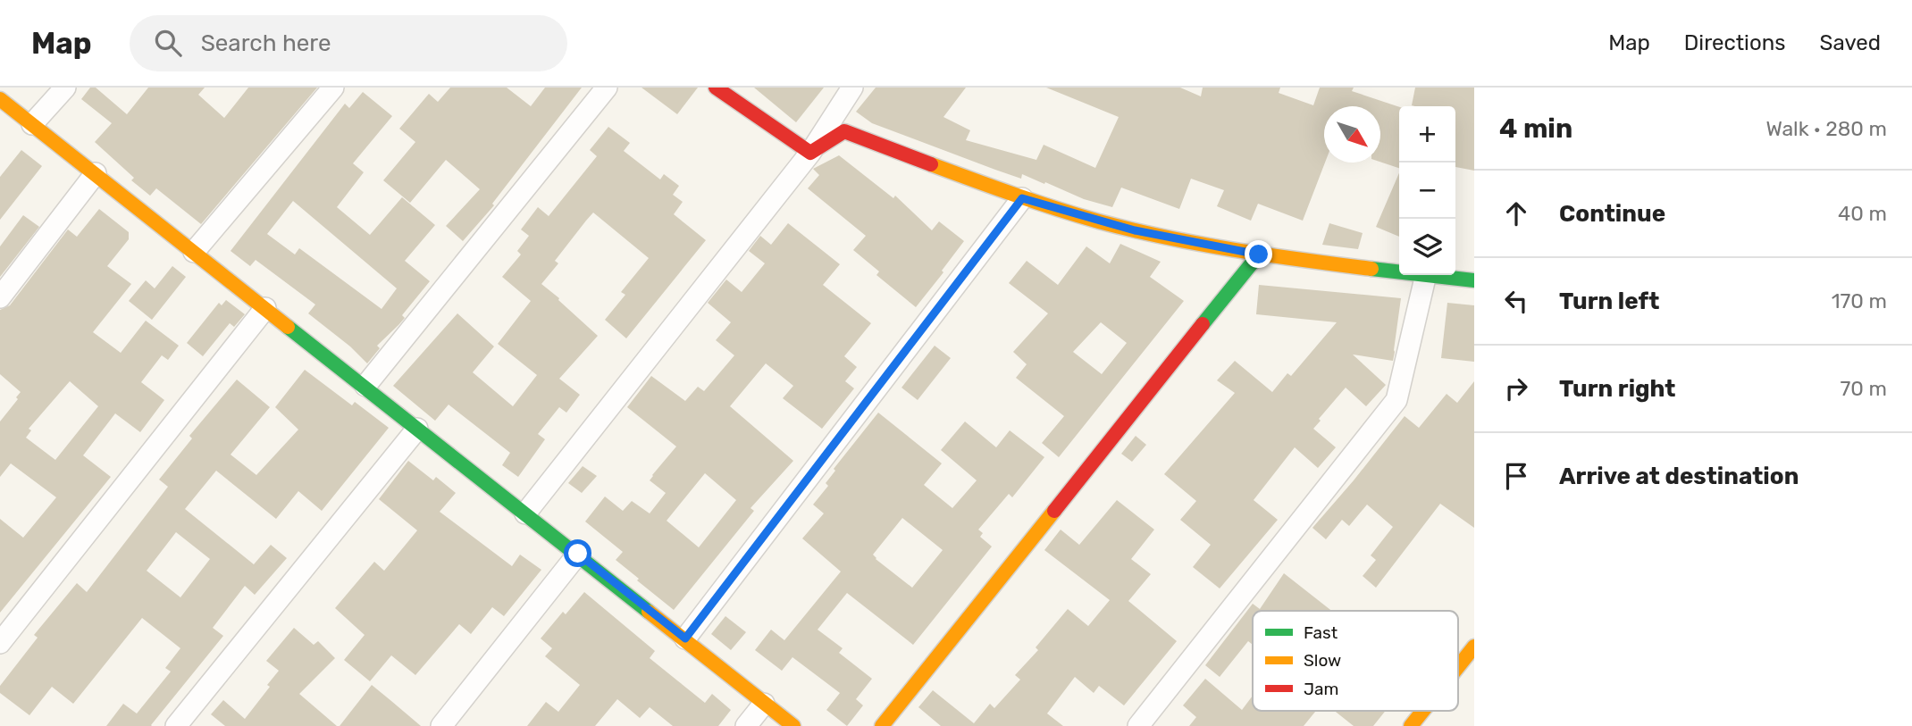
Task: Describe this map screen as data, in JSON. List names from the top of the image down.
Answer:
{
  "legend": ["Fast", "Slow", "Jam"],
  "north": "bottom right",
  "page": {
    "header": "Map",
    "search": "Search here",
    "nav": ["Map", "Directions", "Saved"],
    "heading": ["4 min", "Walk · 280 m"],
    "map_buttons": ["+", "−"],
    "list": [
      ["Continue", "40 m"],
      ["Turn left", "170 m"],
      ["Turn right", "70 m"],
      "Arrive at destination"
    ]
  }
}
